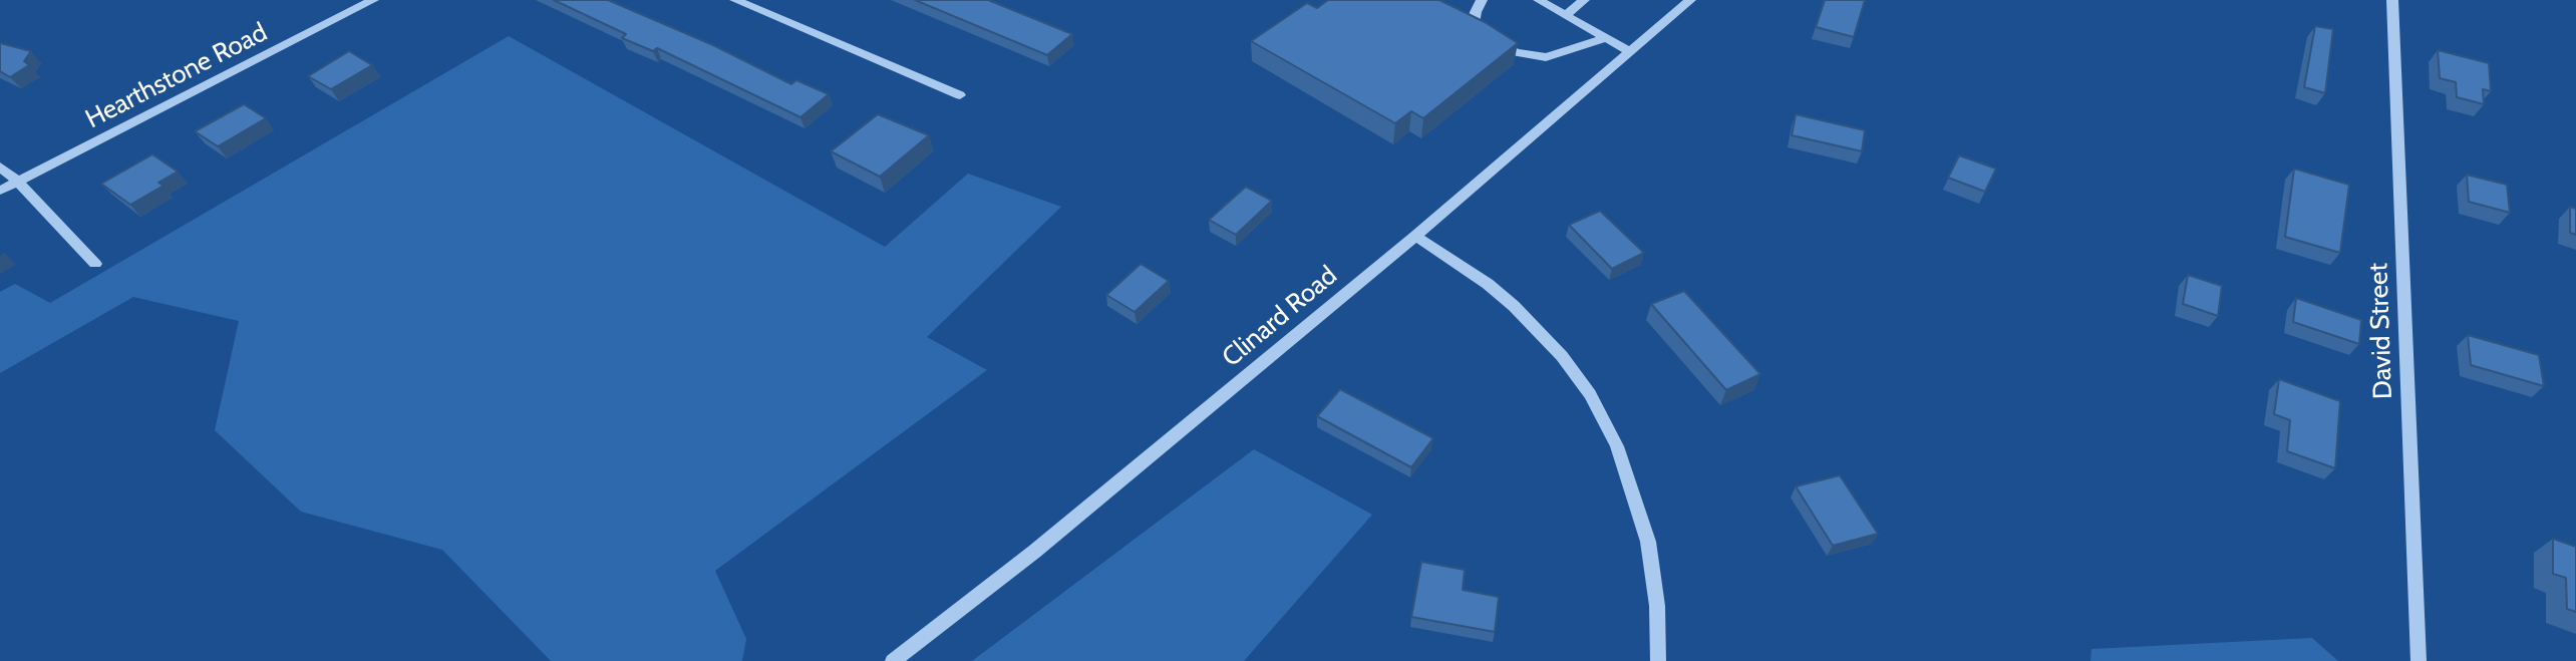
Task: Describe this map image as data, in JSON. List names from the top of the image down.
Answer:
{
  "streets": {
    "street": ["Hearthstone Road", "Clinard Road", "David Street"]
  }
}
